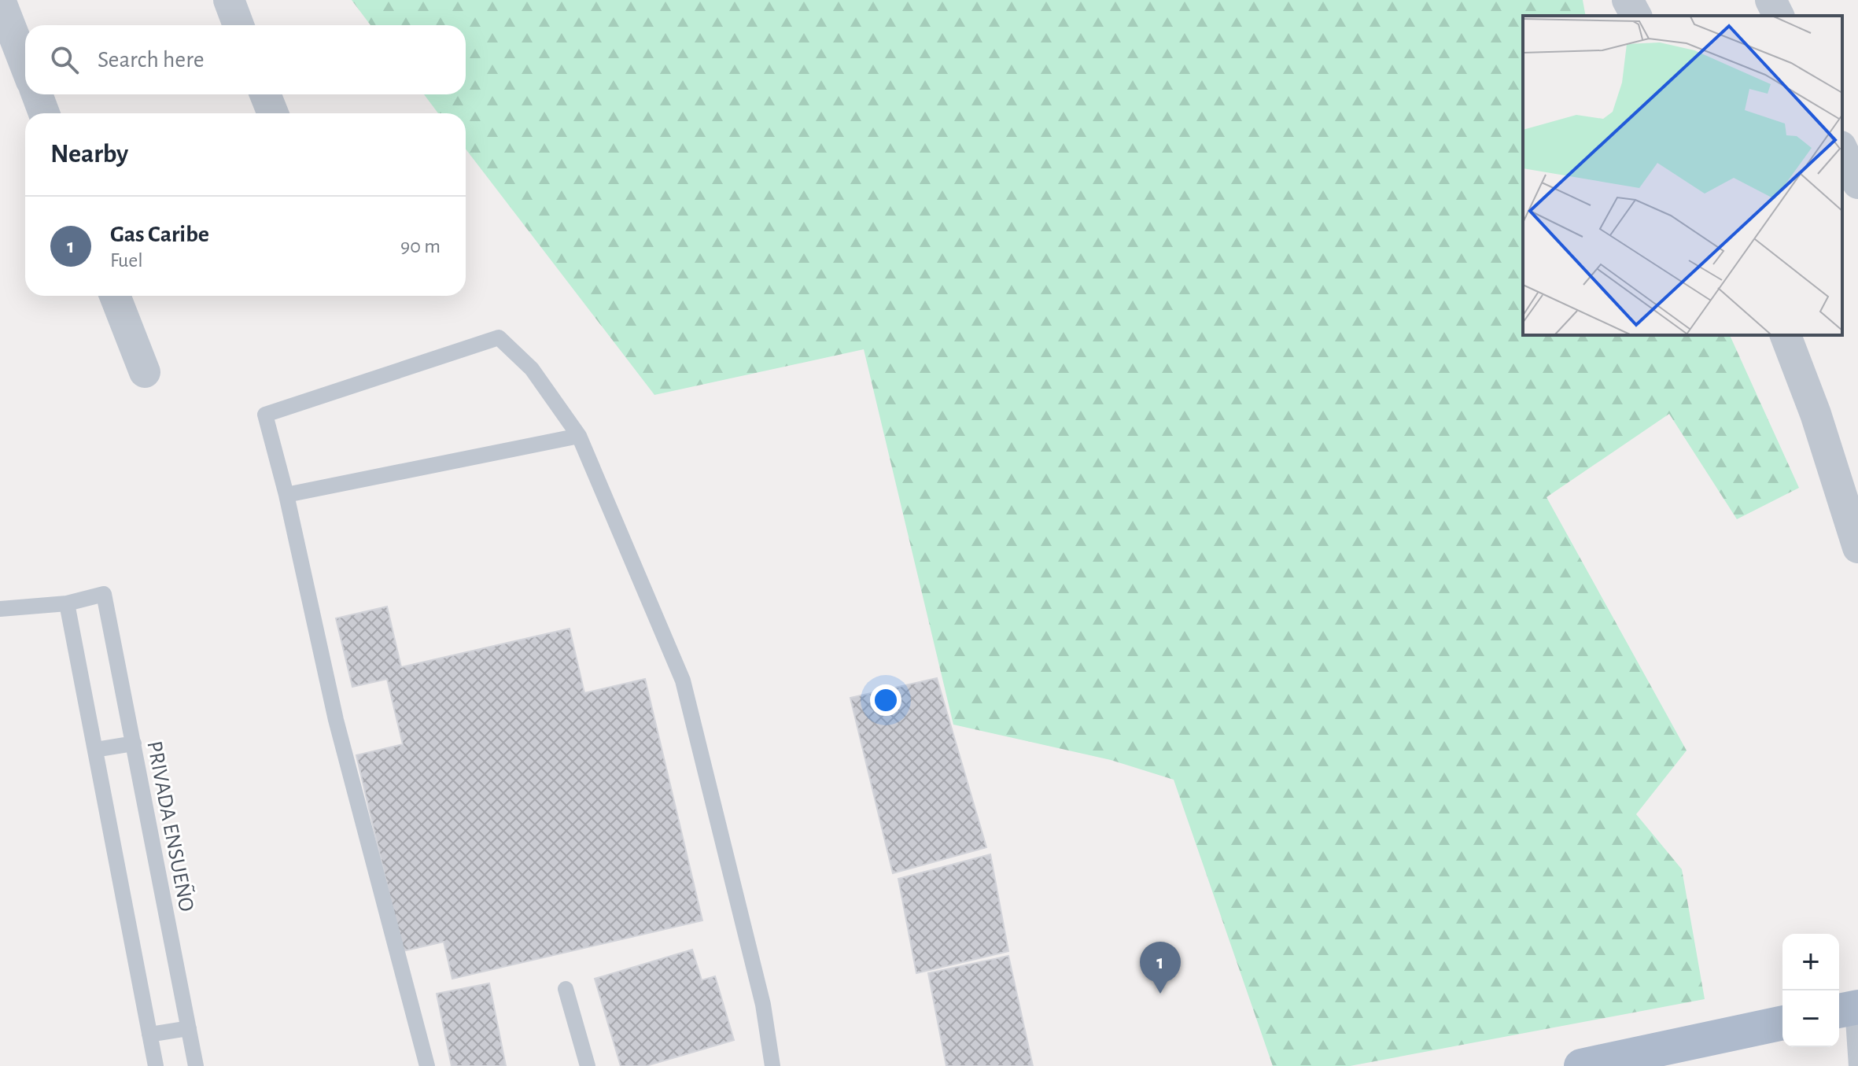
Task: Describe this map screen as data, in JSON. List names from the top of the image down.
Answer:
{
  "streets": {
    "lane": ["PRIVADA ENSUEÑO"]
  },
  "page": {
    "search": "Search here",
    "heading": "Nearby",
    "list": [
      {
        "mark": "1",
        "name": "Gas Caribe",
        "note": "Fuel",
        "value": "90 m"
      }
    ],
    "map_buttons": ["+", "−"],
    "pins": "1"
  }
}
